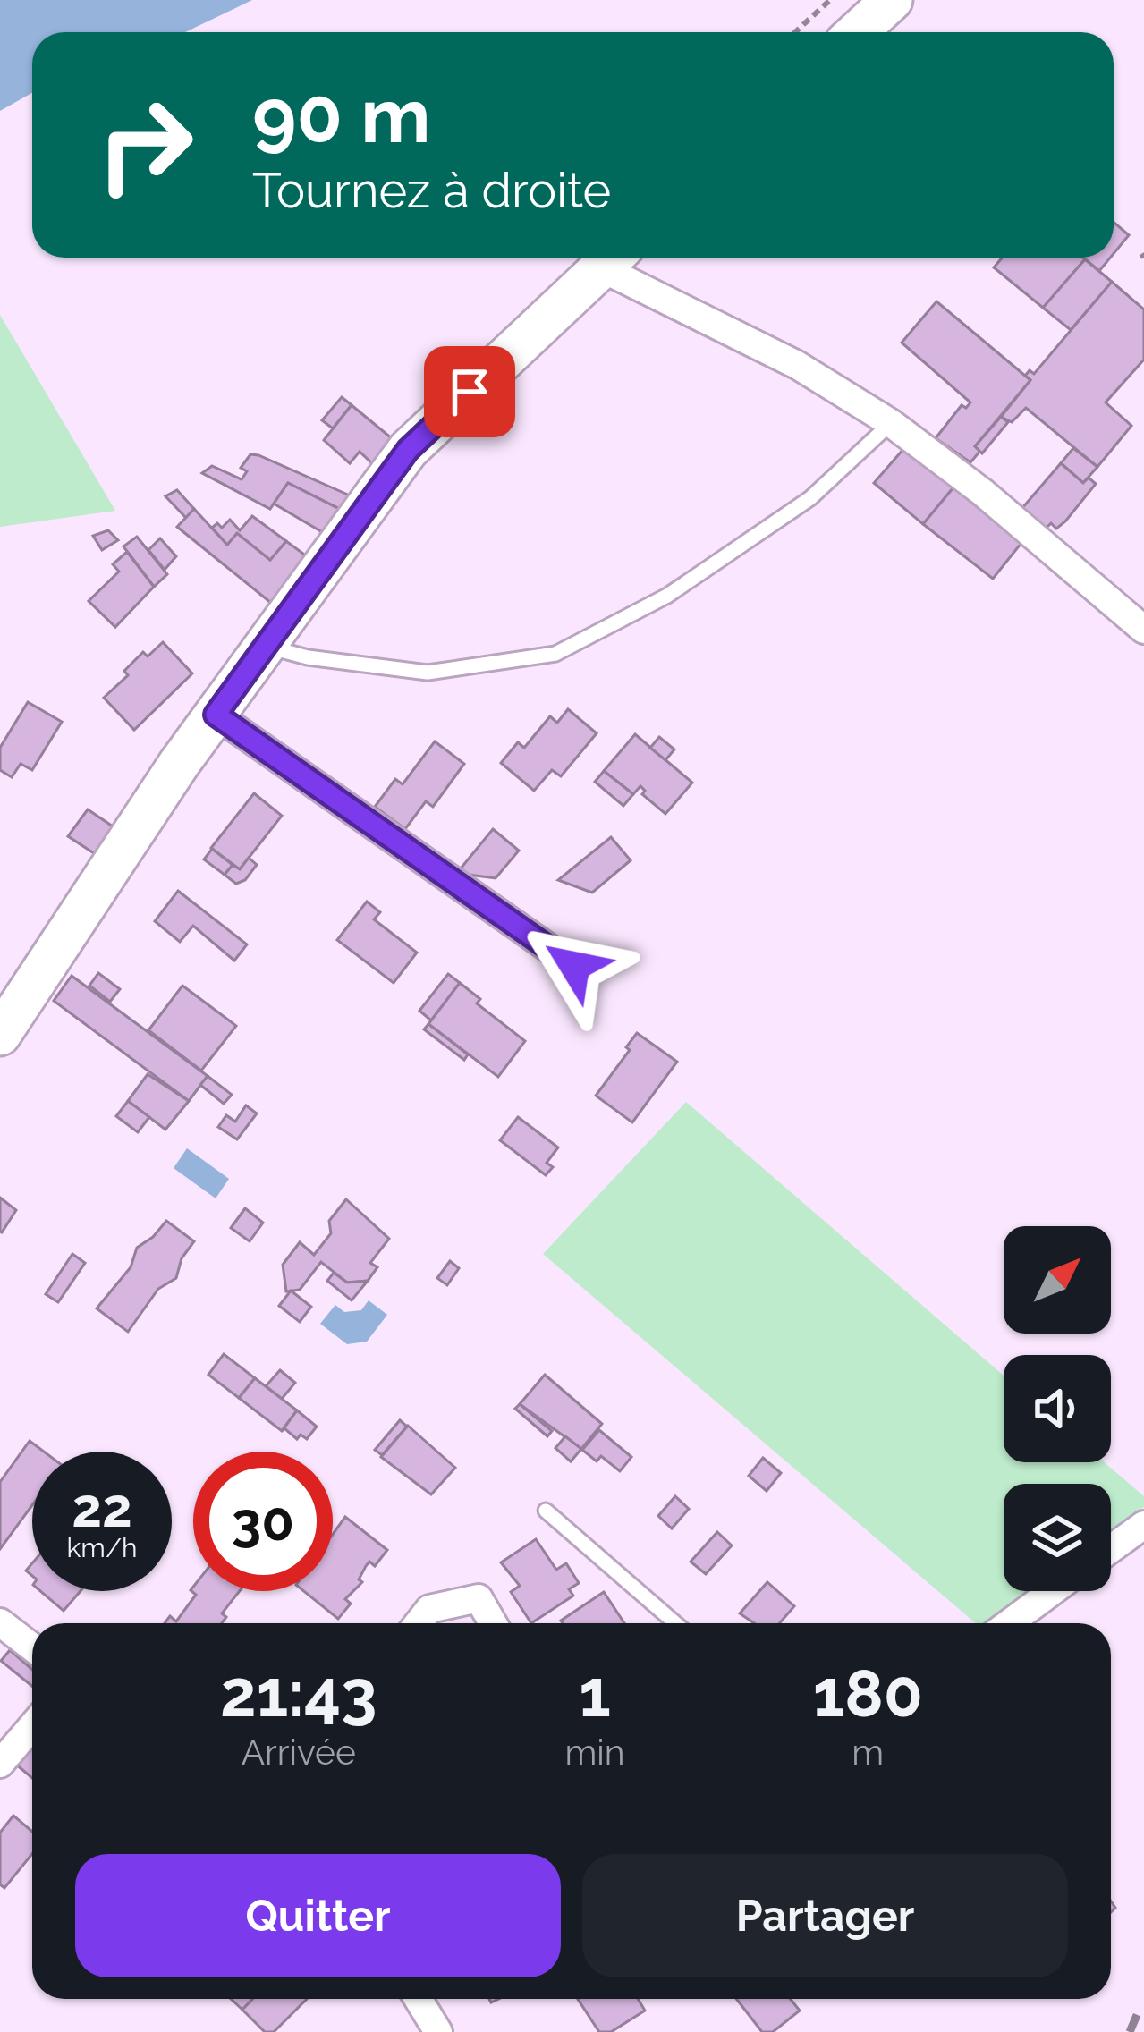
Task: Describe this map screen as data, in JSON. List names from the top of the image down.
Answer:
{
  "north": "top right",
  "page": {
    "turn": ["90 m", "Tournez à droite"],
    "speed": "22 km/h",
    "limit": "30",
    "eta": [
      "21:43",
      "Arrivée",
      "1",
      "min",
      "180",
      "m"
    ],
    "buttons": ["Quitter", "Partager"]
  }
}
